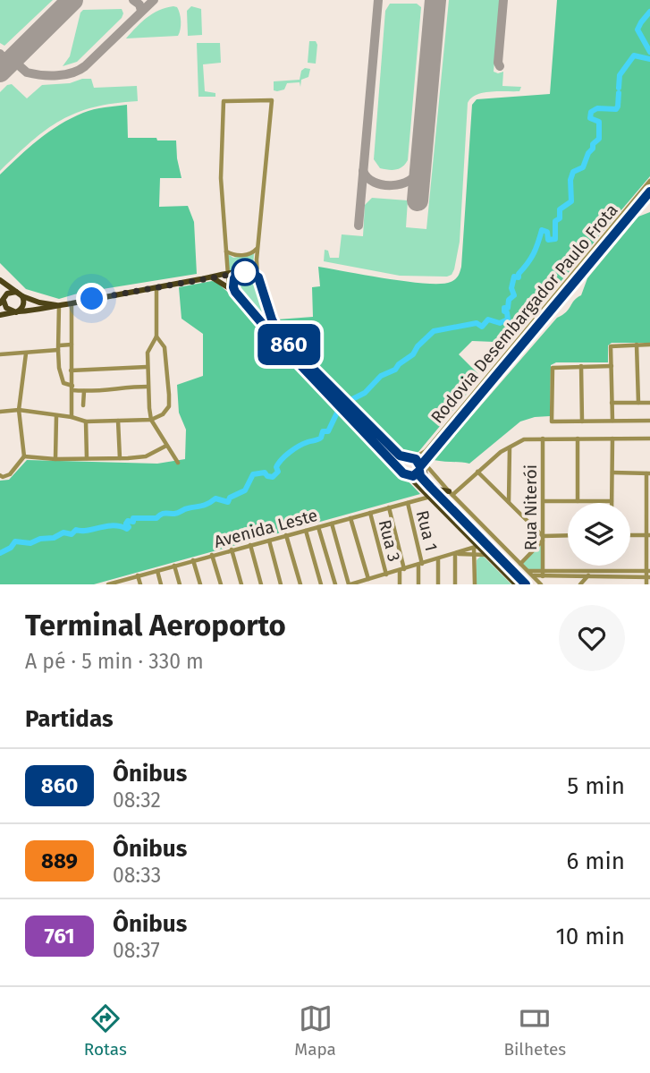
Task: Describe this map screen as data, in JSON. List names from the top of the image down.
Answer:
{
  "streets": {
    "street": [
      "Rodovia Desembargador Paulo Frota",
      "Rua Niterói",
      "Avenida Leste",
      "Rua 1",
      "Rua 3"
    ]
  },
  "crossings": [
    ["Avenida Leste", "Rua 1"],
    ["Avenida Leste", "Rua 3"]
  ],
  "lines": ["bus line 860"],
  "page": {
    "on_map": "860",
    "heading": [
      ["Terminal Aeroporto", "A pé · 5 min · 330 m"],
      "Partidas"
    ],
    "list": [
      {
        "mark": "860",
        "name": "Ônibus",
        "note": "08:32",
        "value": "5 min"
      },
      {
        "mark": "889",
        "name": "Ônibus",
        "note": "08:33",
        "value": "6 min"
      },
      {
        "mark": "761",
        "name": "Ônibus",
        "note": "08:37",
        "value": "10 min"
      }
    ],
    "tabs": ["Rotas", "Mapa", "Bilhetes"]
  }
}
